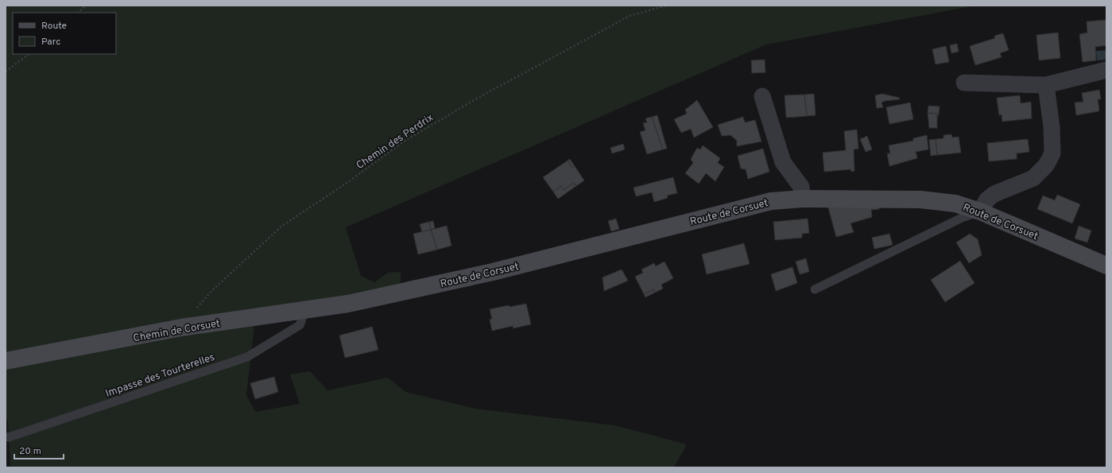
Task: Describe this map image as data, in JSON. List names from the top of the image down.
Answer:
{
  "streets": {
    "street": ["Route de Corsuet", "Chemin de Corsuet"],
    "lane": ["Impasse des Tourterelles"],
    "path": ["Chemin des Perdrix"]
  },
  "crossings": [
    ["Chemin des Perdrix", "Chemin de Corsuet"],
    ["Route de Corsuet", "Chemin de Corsuet"],
    ["Chemin de Corsuet", "Impasse des Tourterelles"]
  ],
  "legend": ["Route", "Parc"],
  "scale_bar": "20 m"
}
